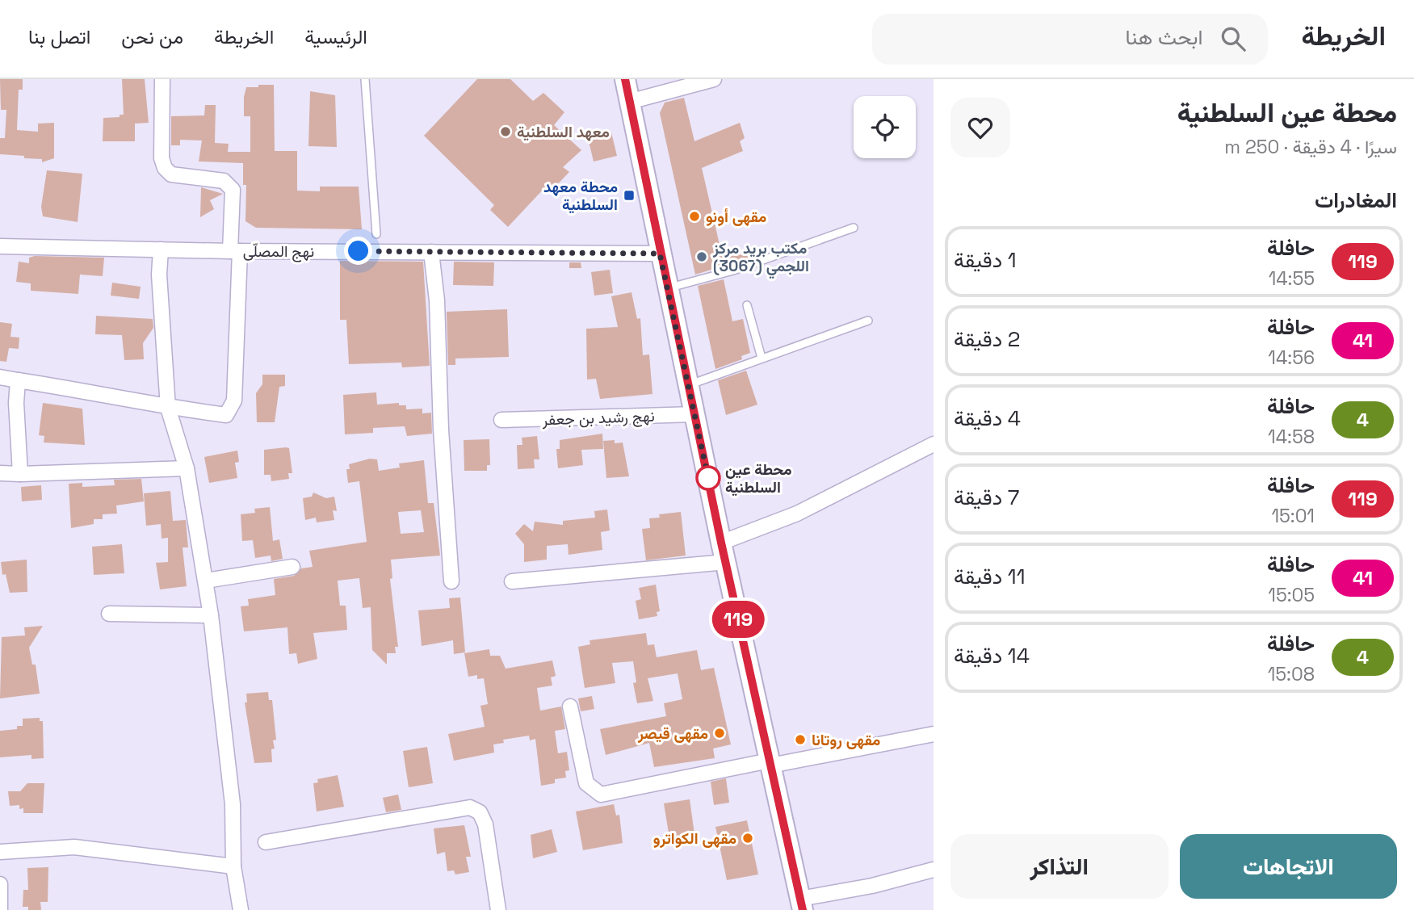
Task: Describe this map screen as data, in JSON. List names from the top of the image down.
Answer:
{
  "streets": {
    "street": ["نهج المصلّى", "نهج رشيد بن جعفر"]
  },
  "places": {
    "other": [
      "معهد السلطنية",
      "مقهى أونو",
      "مكتب بريد مركز اللجمي (3067)",
      "محطة عين السلطنية",
      "مقهى قيصر",
      "مقهى روتانا",
      "مقهى الكواترو"
    ],
    "transit": ["محطة معهد السلطنية"]
  },
  "lines": ["bus line 119"],
  "page": {
    "header": "الخريطة",
    "search": "ابحث هنا",
    "nav": [
      "الرئيسية",
      "الخريطة",
      "من نحن",
      "اتصل بنا"
    ],
    "heading": [
      ["محطة عين السلطنية", "سيرًا · 4 دقيقة · 250 m"],
      "المغادرات"
    ],
    "on_map": "119",
    "list": [
      {
        "mark": "119",
        "name": "حافلة",
        "note": "14:55",
        "value": "1 دقيقة"
      },
      {
        "mark": "41",
        "name": "حافلة",
        "note": "14:56",
        "value": "2 دقيقة"
      },
      {
        "mark": "4",
        "name": "حافلة",
        "note": "14:58",
        "value": "4 دقيقة"
      },
      {
        "mark": "119",
        "name": "حافلة",
        "note": "15:01",
        "value": "7 دقيقة"
      },
      {
        "mark": "41",
        "name": "حافلة",
        "note": "15:05",
        "value": "11 دقيقة"
      },
      {
        "mark": "4",
        "name": "حافلة",
        "note": "15:08",
        "value": "14 دقيقة"
      }
    ],
    "buttons": ["الاتجاهات", "التذاكر"]
  }
}
